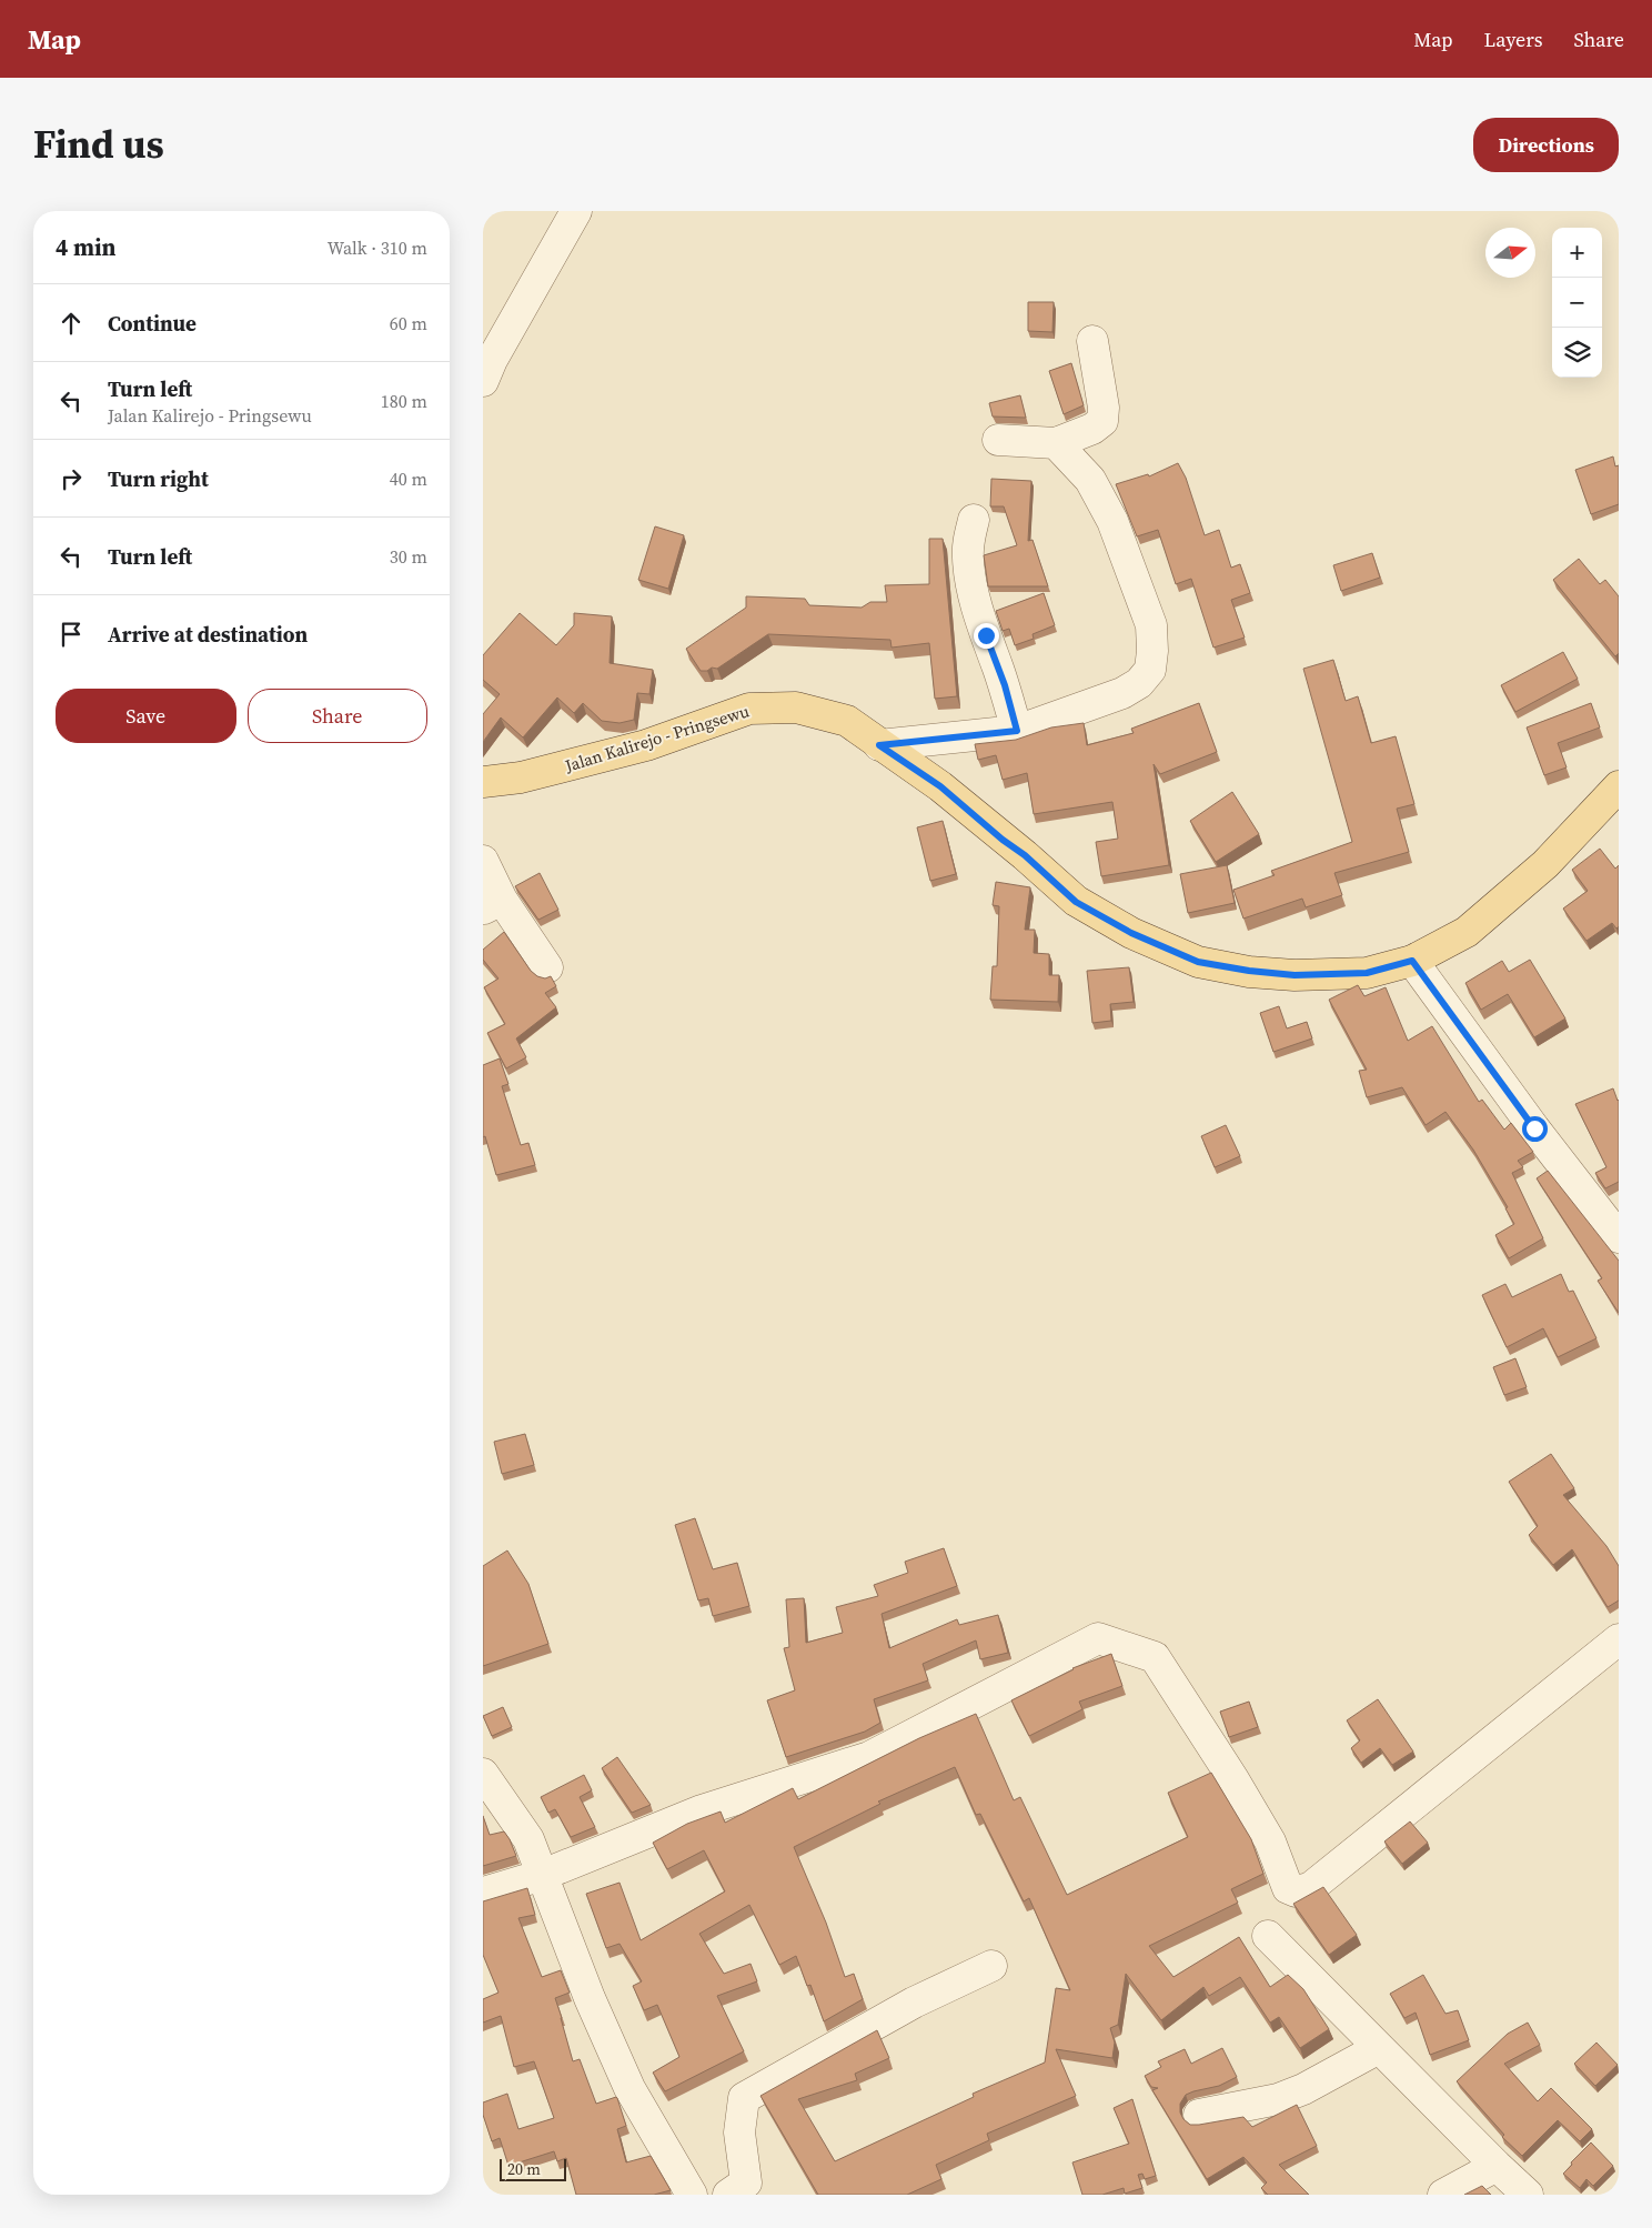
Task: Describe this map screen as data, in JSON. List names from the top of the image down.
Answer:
{
  "streets": {
    "main road": ["Jalan Kalirejo - Pringsewu"]
  },
  "scale_bar": "20 m",
  "north": "right",
  "page": {
    "header": "Map",
    "nav": ["Map", "Layers", "Share"],
    "title": "Find us",
    "buttons": [
      "Directions",
      ["Save", "Share"]
    ],
    "heading": ["4 min", "Walk · 310 m"],
    "map_buttons": ["+", "−"],
    "list": [
      ["Continue", "60 m"],
      ["Turn left", "Jalan Kalirejo - Pringsewu", "180 m"],
      ["Turn right", "40 m"],
      ["Turn left", "30 m"],
      "Arrive at destination"
    ],
    "scale": "20 m"
  }
}
